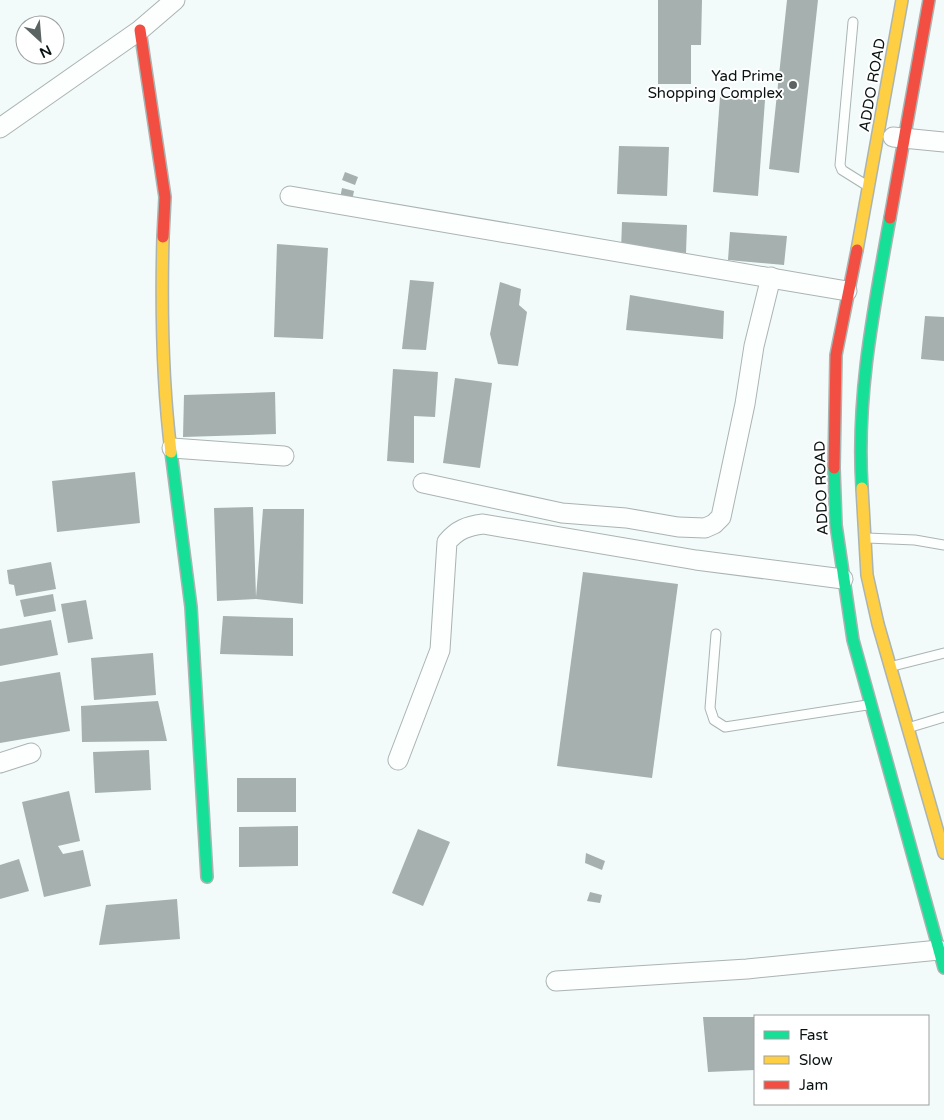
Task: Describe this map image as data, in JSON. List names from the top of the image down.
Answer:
{
  "streets": {
    "main road": ["ADDO ROAD"]
  },
  "places": ["Yad Prime Shopping Complex"],
  "legend": ["Fast", "Slow", "Jam"],
  "north": "bottom right"
}
